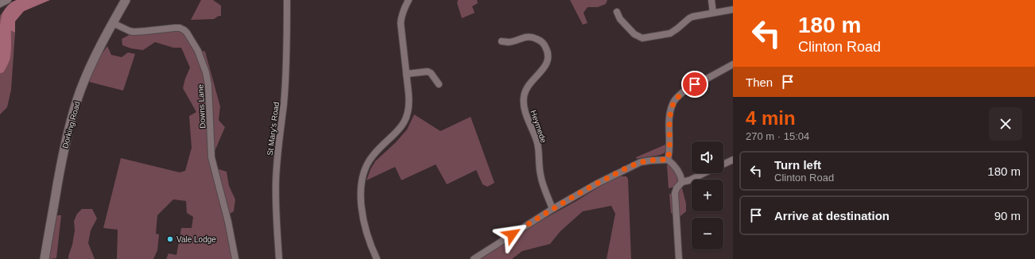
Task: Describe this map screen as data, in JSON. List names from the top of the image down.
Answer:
{
  "streets": {
    "main road": ["Dorking Road"],
    "street": ["Downs Lane", "Heymede", "St Mary's Road"]
  },
  "crossings": [
    ["Downs Lane", "Dorking Road"]
  ],
  "places": ["Vale Lodge"],
  "page": {
    "turn": ["180 m", "Clinton Road"],
    "then": "Then",
    "heading": ["4 min", "270 m · 15:04"],
    "map_buttons": ["+", "−"],
    "list": [
      {
        "name": "Turn left",
        "note": "Clinton Road",
        "value": "180 m"
      },
      {
        "name": "Arrive at destination",
        "value": "90 m"
      }
    ]
  }
}
